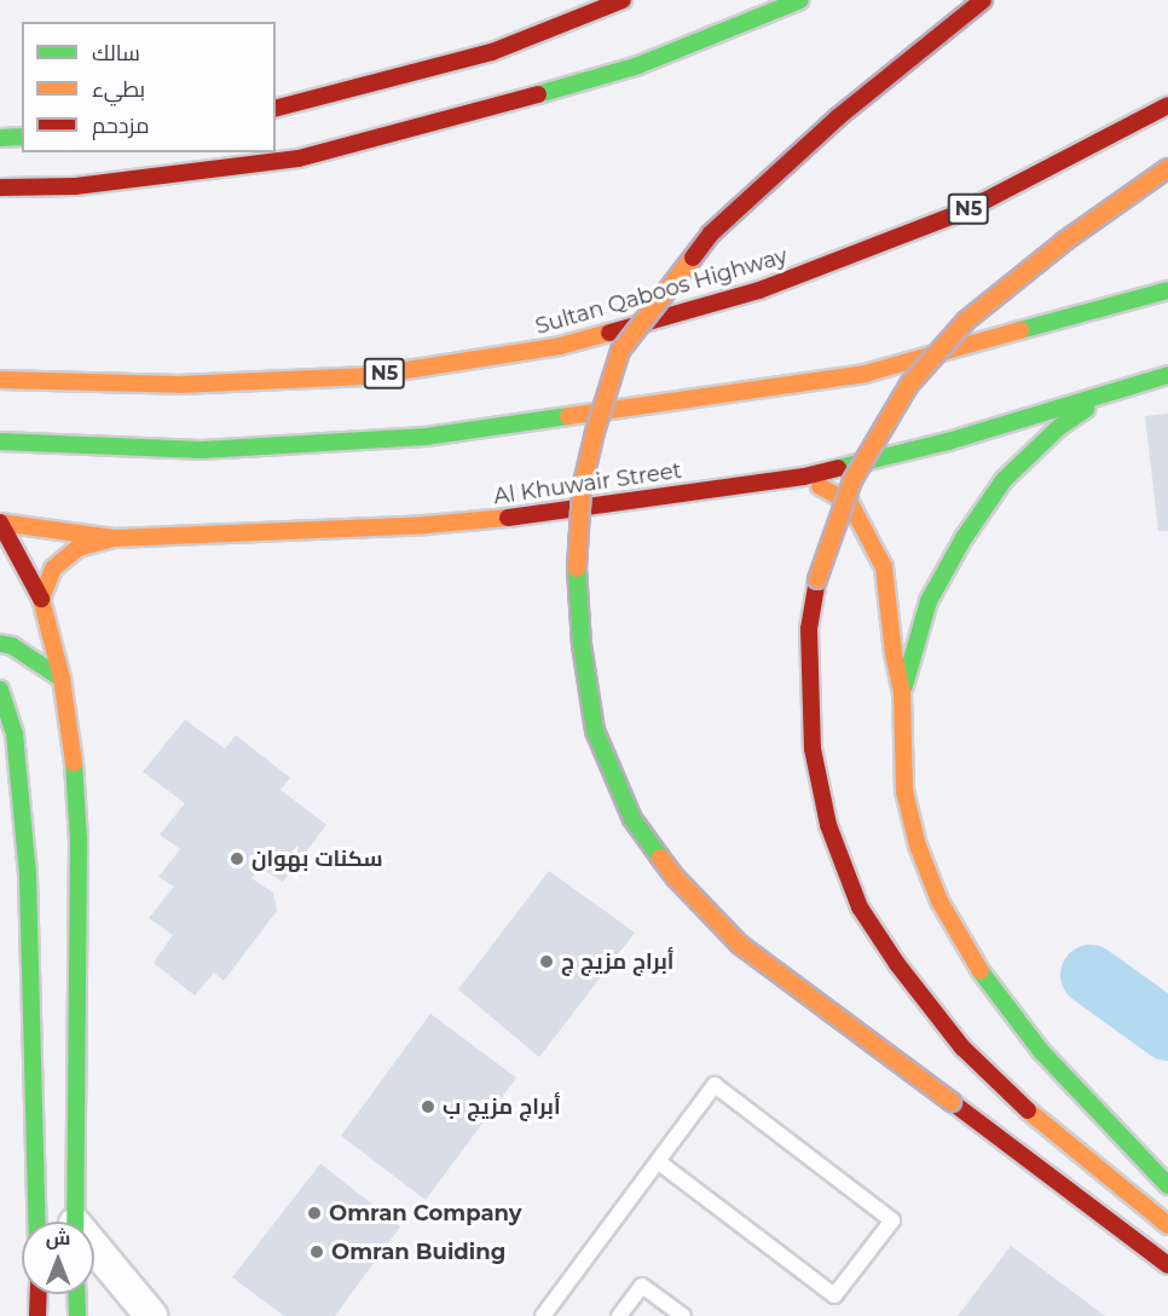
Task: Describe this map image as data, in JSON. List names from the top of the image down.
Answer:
{
  "streets": {
    "main road": ["N5", "Sultan Qaboos Highway", "Al Khuwair Street"]
  },
  "places": [
    "سكنات بهوان",
    "أبراج مزيج ج",
    "أبراج مزيج ب",
    "Omran Company",
    "Omran Buiding"
  ],
  "legend": ["سالك", "بطيء", "مزدحم"],
  "north": "top"
}
